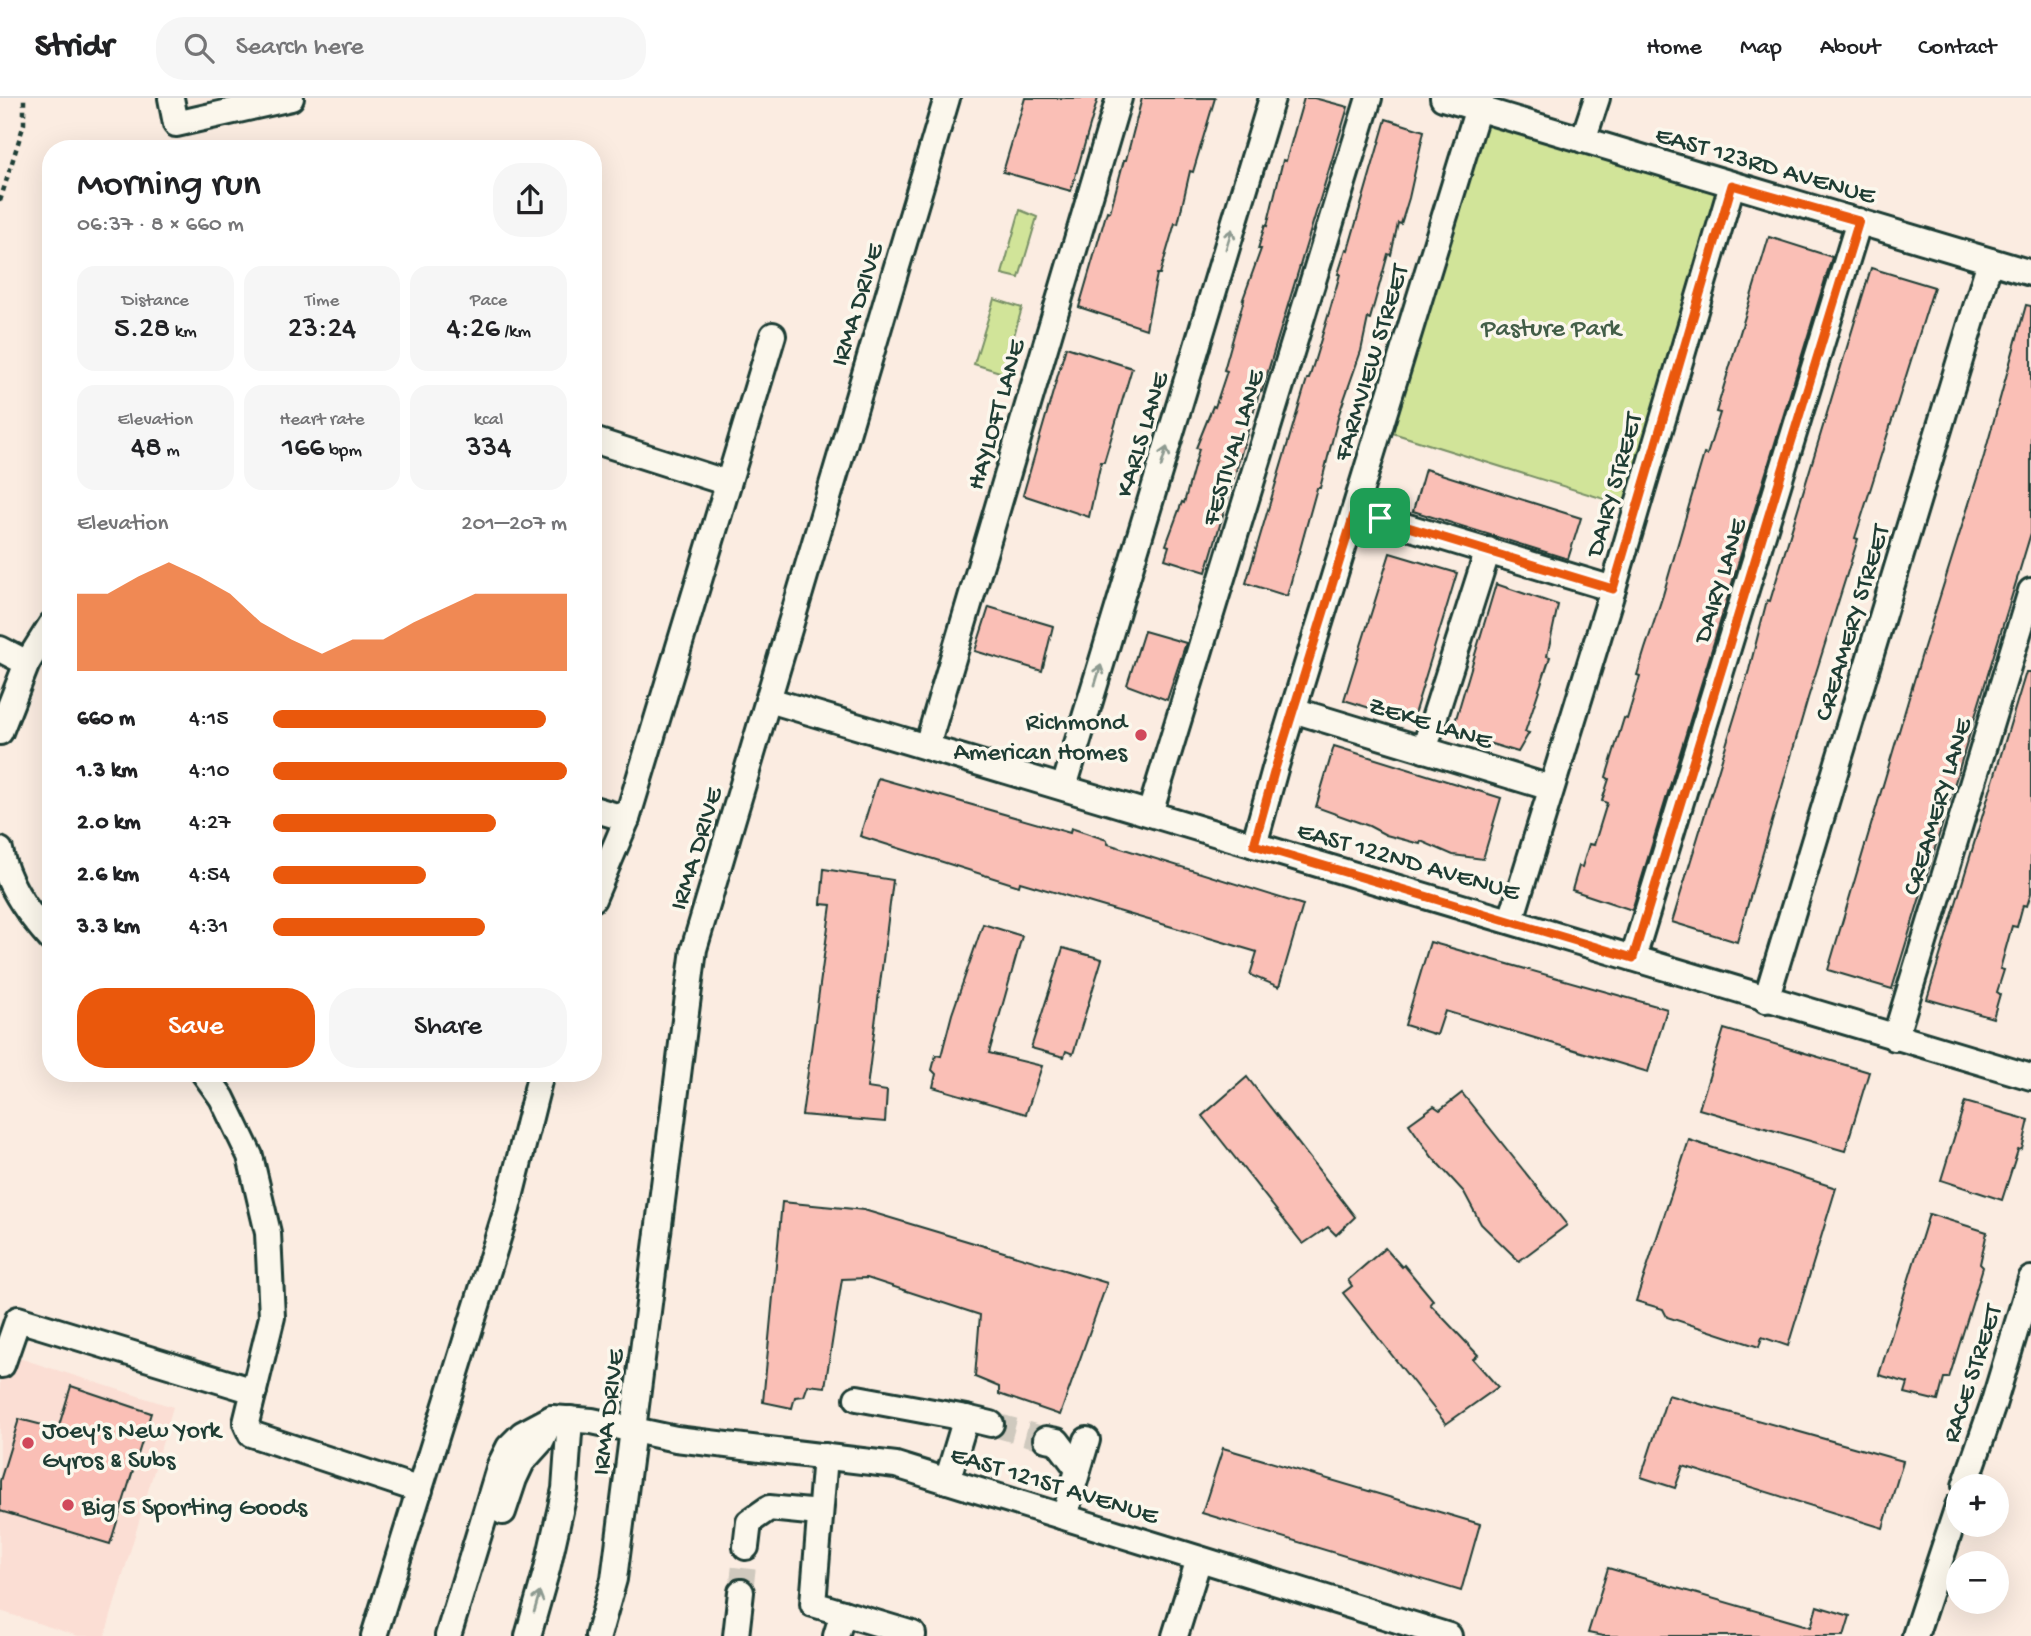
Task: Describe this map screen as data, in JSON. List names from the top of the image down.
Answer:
{
  "streets": {
    "street": [
      "EAST 123RD AVENUE",
      "IRMA DRIVE",
      "FARMVIEW STREET",
      "HAYLOFT LANE",
      "KARLS LANE",
      "FESTIVAL LANE",
      "DAIRY STREET",
      "DAIRY LANE",
      "CREAMERY STREET",
      "ZEKE LANE",
      "CREAMERY LANE",
      "EAST 122ND AVENUE",
      "RACE STREET",
      "EAST 121ST AVENUE"
    ]
  },
  "crossings": [
    ["EAST 123RD AVENUE", "FARMVIEW STREET"],
    ["EAST 123RD AVENUE", "DAIRY STREET"],
    ["EAST 123RD AVENUE", "DAIRY LANE"],
    ["EAST 123RD AVENUE", "CREAMERY STREET"],
    ["IRMA DRIVE", "EAST 122ND AVENUE"],
    ["IRMA DRIVE", "EAST 121ST AVENUE"],
    ["FARMVIEW STREET", "ZEKE LANE"],
    ["FARMVIEW STREET", "EAST 122ND AVENUE"],
    ["HAYLOFT LANE", "EAST 122ND AVENUE"],
    ["KARLS LANE", "EAST 122ND AVENUE"],
    ["FESTIVAL LANE", "EAST 122ND AVENUE"],
    ["DAIRY STREET", "ZEKE LANE"],
    ["DAIRY STREET", "EAST 122ND AVENUE"],
    ["DAIRY LANE", "EAST 122ND AVENUE"],
    ["CREAMERY STREET", "EAST 122ND AVENUE"],
    ["CREAMERY LANE", "EAST 122ND AVENUE"]
  ],
  "one_way": ["KARLS LANE"],
  "parks": ["Pasture Park"],
  "places": ["Richmond American Homes", "Joey's New York Gyros & Subs", "Big 5 Sporting Goods"],
  "page": {
    "header": "Stridr",
    "search": "Search here",
    "nav": [
      "Home",
      "Map",
      "About",
      "Contact"
    ],
    "heading": ["Morning run", "06:37 · 8 × 660 m"],
    "stats": [
      ["Distance", "5.28 km"],
      ["Time", "23:24"],
      ["Pace", "4:26 /km"],
      ["Elevation", "48 m"],
      ["Heart rate", "166 bpm"],
      ["kcal", "334"]
    ],
    "chart": ["Elevation", "201–207 m"],
    "list": [
      {
        "name": "660 m",
        "note": "4:15"
      },
      {
        "name": "1.3 km",
        "note": "4:10"
      },
      {
        "name": "2.0 km",
        "note": "4:27"
      },
      {
        "name": "2.6 km",
        "note": "4:54"
      },
      {
        "name": "3.3 km",
        "note": "4:31"
      }
    ],
    "buttons": ["Save", "Share"],
    "map_buttons": ["+", "−"]
  }
}
